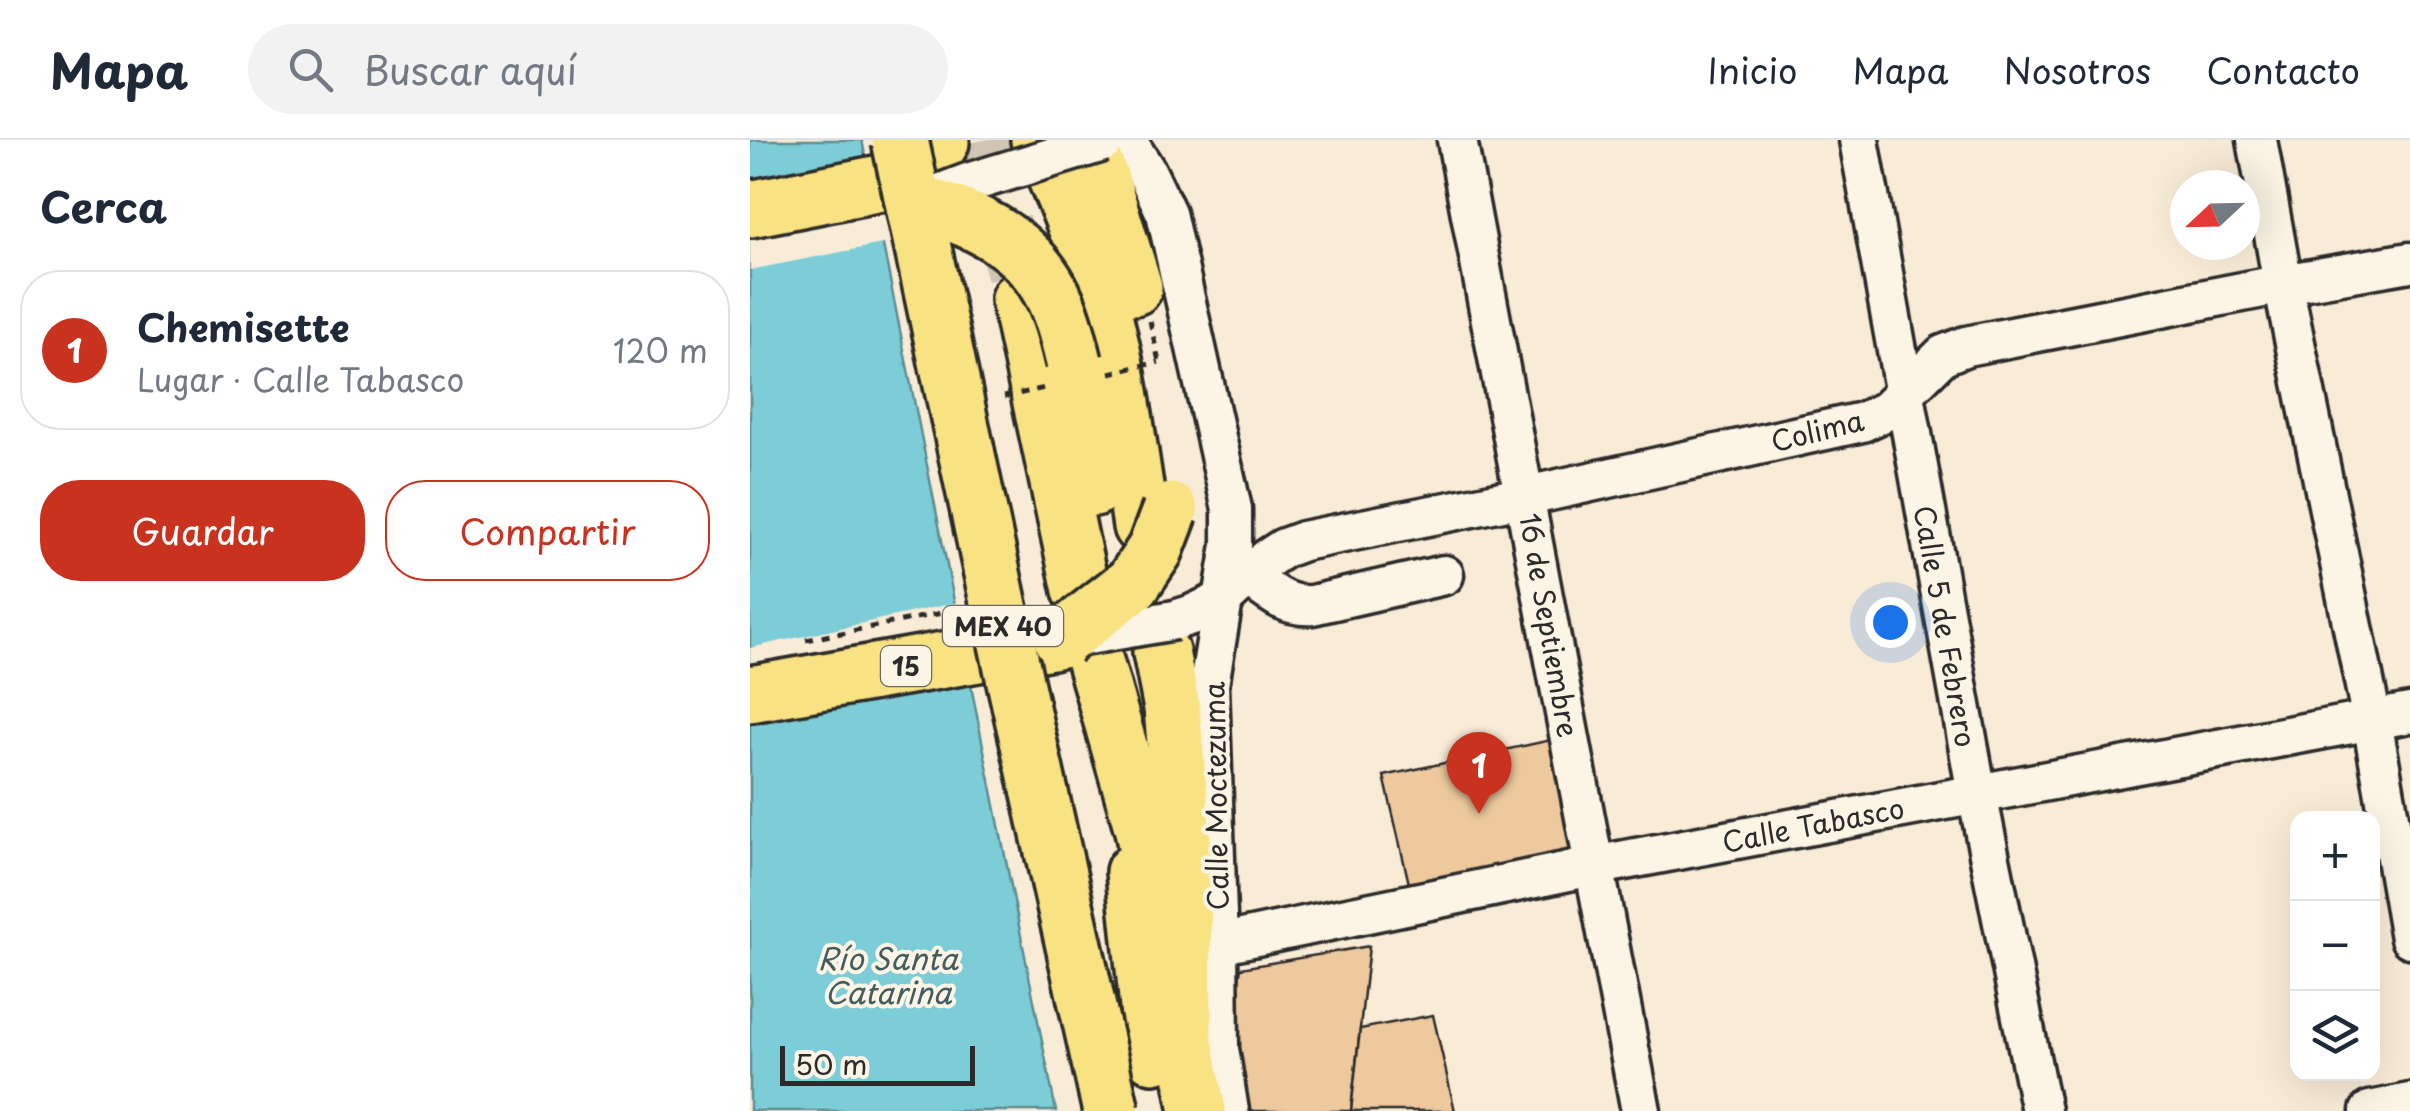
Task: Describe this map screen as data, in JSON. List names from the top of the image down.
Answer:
{
  "streets": {
    "highway": ["MEX 40", "15"],
    "street": [
      "Colima",
      "16 de Septiembre",
      "Calle 5 de Febrero",
      "Calle Moctezuma",
      "Calle Tabasco"
    ]
  },
  "crossings": [
    ["Colima", "16 de Septiembre"],
    ["Colima", "Calle 5 de Febrero"],
    ["Colima", "15"],
    ["Colima", "Calle Moctezuma"],
    ["16 de Septiembre", "Calle Tabasco"],
    ["MEX 40", "15"],
    ["Calle 5 de Febrero", "Calle Tabasco"],
    ["15", "Calle Moctezuma"],
    ["Calle Moctezuma", "Calle Tabasco"]
  ],
  "water": ["Río Santa Catarina"],
  "scale_bar": "50 m",
  "north": "left",
  "page": {
    "header": "Mapa",
    "search": "Buscar aquí",
    "nav": [
      "Inicio",
      "Mapa",
      "Nosotros",
      "Contacto"
    ],
    "heading": "Cerca",
    "list": [
      {
        "mark": "1",
        "name": "Chemisette",
        "note": "Lugar · Calle Tabasco",
        "value": "120 m"
      }
    ],
    "buttons": ["Guardar", "Compartir"],
    "pins": "1",
    "map_buttons": ["+", "−"],
    "scale": "50 m"
  }
}
